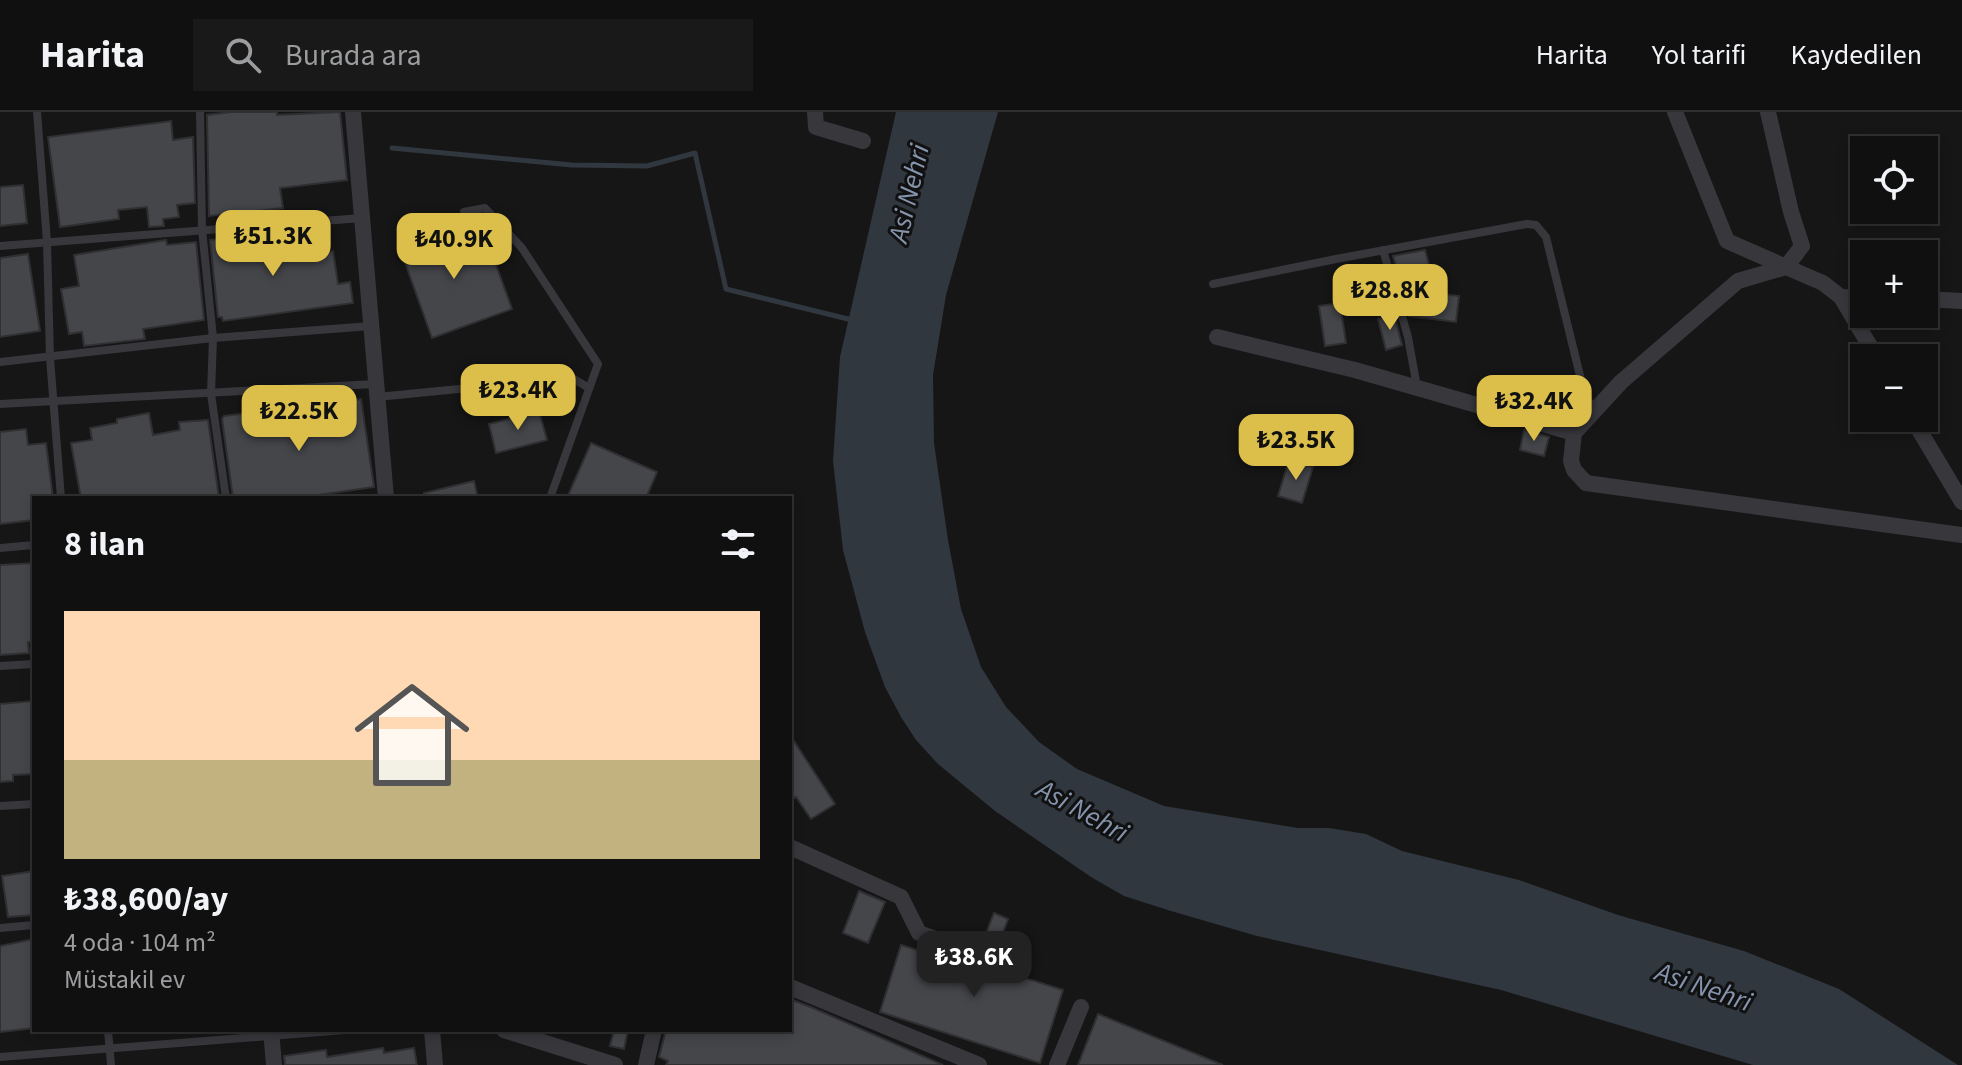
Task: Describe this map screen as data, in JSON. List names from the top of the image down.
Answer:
{
  "water": ["Asi Nehri"],
  "page": {
    "header": "Harita",
    "search": "Burada ara",
    "nav": ["Harita", "Yol tarifi", "Kaydedilen"],
    "map_buttons": ["+", "−"],
    "price": [
      "₺51.3K",
      "₺40.9K",
      "₺28.8K",
      "₺23.4K",
      "₺32.4K",
      "₺22.5K",
      "₺23.5K",
      "₺38.6K"
    ],
    "heading": "8 ilan",
    "list": [
      {
        "name": "₺38,600/ay",
        "note": "4 oda · 104 m² · Müstakil ev"
      }
    ]
  }
}
